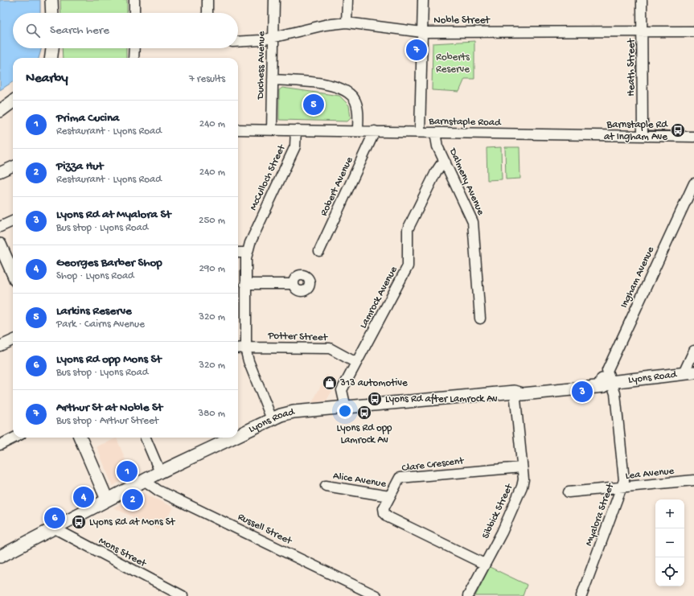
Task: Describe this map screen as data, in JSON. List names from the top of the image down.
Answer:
{
  "streets": {
    "main road": ["Lyons Road"],
    "street": [
      "Noble Street",
      "Duchess Avenue",
      "Heath Street",
      "Barnstaple Road",
      "McCulloch Street",
      "Dalmeny Avenue",
      "Robert Avenue",
      "Ingham Avenue",
      "Lamrock Avenue",
      "Potter Street",
      "Clare Crescent",
      "Lea Avenue",
      "Alice Avenue",
      "Sibbick Street",
      "Myalora Street",
      "Russell Street",
      "Mons Street"
    ]
  },
  "crossings": [
    ["Noble Street", "Duchess Avenue"],
    ["Noble Street", "Heath Street"],
    ["Duchess Avenue", "Barnstaple Road"],
    ["Heath Street", "Barnstaple Road"],
    ["Barnstaple Road", "McCulloch Street"],
    ["Barnstaple Road", "Dalmeny Avenue"],
    ["Barnstaple Road", "Robert Avenue"],
    ["McCulloch Street", "Potter Street"],
    ["McCulloch Street", "Lyons Road"],
    ["Dalmeny Avenue", "Lamrock Avenue"],
    ["Ingham Avenue", "Lyons Road"],
    ["Ingham Avenue", "Myalora Street"],
    ["Lamrock Avenue", "Potter Street"],
    ["Lamrock Avenue", "Lyons Road"],
    ["Lyons Road", "Sibbick Street"],
    ["Lyons Road", "Myalora Street"],
    ["Lyons Road", "Russell Street"],
    ["Lyons Road", "Mons Street"],
    ["Clare Crescent", "Alice Avenue"],
    ["Clare Crescent", "Sibbick Street"],
    ["Lea Avenue", "Myalora Street"]
  ],
  "parks": ["Roberts Reserve"],
  "places": {
    "bus stop": [
      "Barnstaple Rd at Ingham Ave",
      "Lyons Rd after Lamrock Av",
      "Lyons Rd opp Lamrock Av",
      "Lyons Rd at Mons St"
    ],
    "shop": ["313 automotive"]
  },
  "page": {
    "search": "Search here",
    "pins": [
      "7",
      "5",
      "3",
      "1",
      "4",
      "2",
      "6"
    ],
    "heading": ["Nearby", "7 results"],
    "list": [
      {
        "mark": "1",
        "name": "Prima Cucina",
        "note": "Restaurant · Lyons Road",
        "value": "240 m"
      },
      {
        "mark": "2",
        "name": "Pizza Hut",
        "note": "Restaurant · Lyons Road",
        "value": "240 m"
      },
      {
        "mark": "3",
        "name": "Lyons Rd at Myalora St",
        "note": "Bus stop · Lyons Road",
        "value": "250 m"
      },
      {
        "mark": "4",
        "name": "Georges Barber Shop",
        "note": "Shop · Lyons Road",
        "value": "290 m"
      },
      {
        "mark": "5",
        "name": "Larkins Reserve",
        "note": "Park · Cairns Avenue",
        "value": "320 m"
      },
      {
        "mark": "6",
        "name": "Lyons Rd opp Mons St",
        "note": "Bus stop · Lyons Road",
        "value": "320 m"
      },
      {
        "mark": "7",
        "name": "Arthur St at Noble St",
        "note": "Bus stop · Arthur Street",
        "value": "380 m"
      }
    ],
    "map_buttons": ["+", "−"]
  }
}
